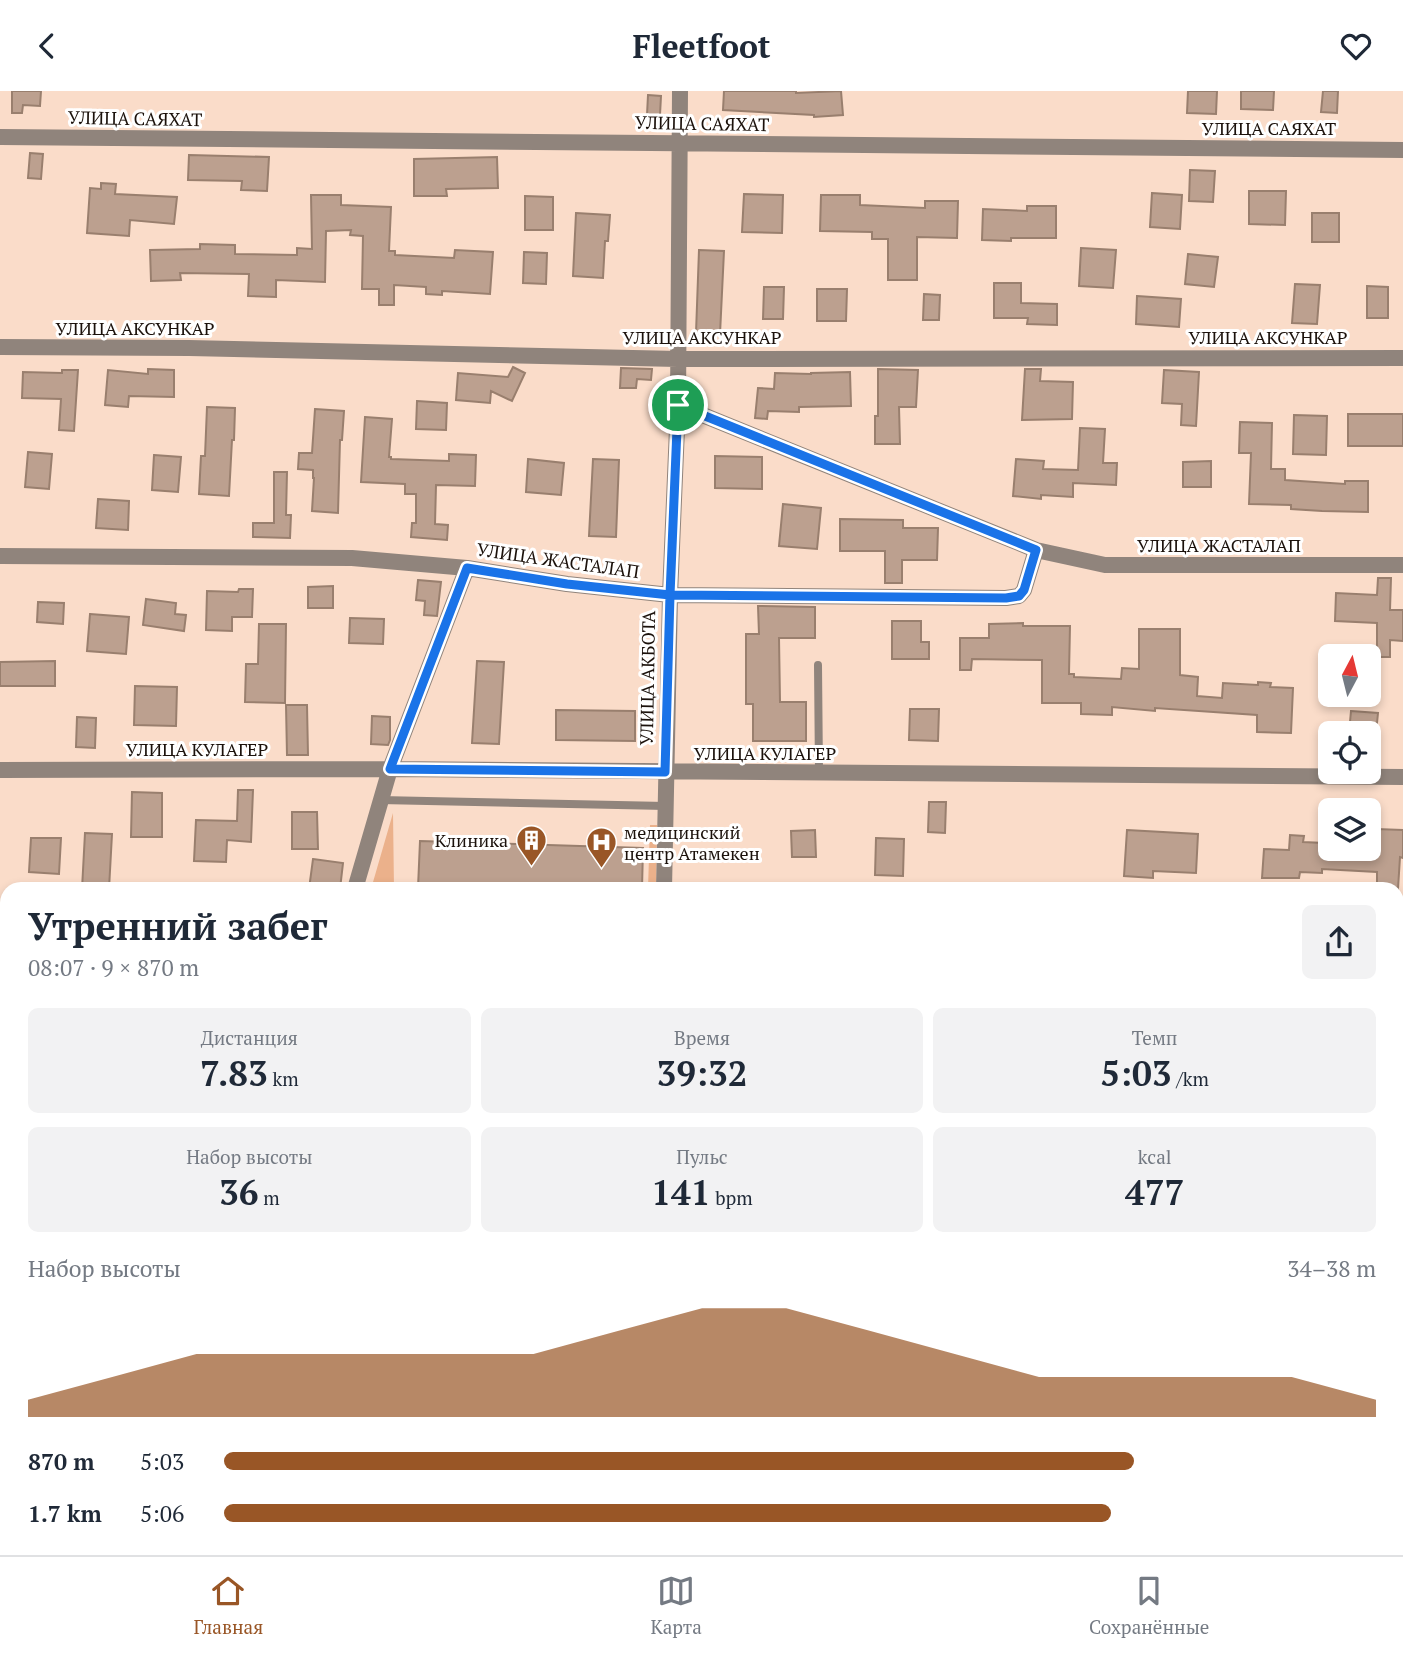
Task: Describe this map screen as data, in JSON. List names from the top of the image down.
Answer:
{
  "streets": {
    "street": [
      "УЛИЦА САЯХАТ",
      "УЛИЦА АКСУНКАР",
      "УЛИЦА ЖАСТАЛАП",
      "УЛИЦА АКБОТА",
      "УЛИЦА КУЛАГЕР"
    ]
  },
  "crossings": [
    ["УЛИЦА САЯХАТ", "УЛИЦА АКБОТА"],
    ["УЛИЦА АКСУНКАР", "УЛИЦА АКБОТА"],
    ["УЛИЦА ЖАСТАЛАП", "УЛИЦА АКБОТА"],
    ["УЛИЦА АКБОТА", "УЛИЦА КУЛАГЕР"]
  ],
  "places": {
    "building": ["Клиника"],
    "hospital": ["медицинский центр Атамекен"]
  },
  "north": "top",
  "page": {
    "header": "Fleetfoot",
    "heading": ["Утренний забег", "08:07 · 9 × 870 m"],
    "stats": [
      ["Дистанция", "7.83 km"],
      ["Время", "39:32"],
      ["Темп", "5:03 /km"],
      ["Набор высоты", "36 m"],
      ["Пульс", "141 bpm"],
      ["kcal", "477"]
    ],
    "chart": ["Набор высоты", "34–38 m"],
    "list": [
      {
        "name": "870 m",
        "note": "5:03"
      },
      {
        "name": "1.7 km",
        "note": "5:06"
      }
    ],
    "tabs": ["Главная", "Карта", "Сохранённые"]
  }
}
